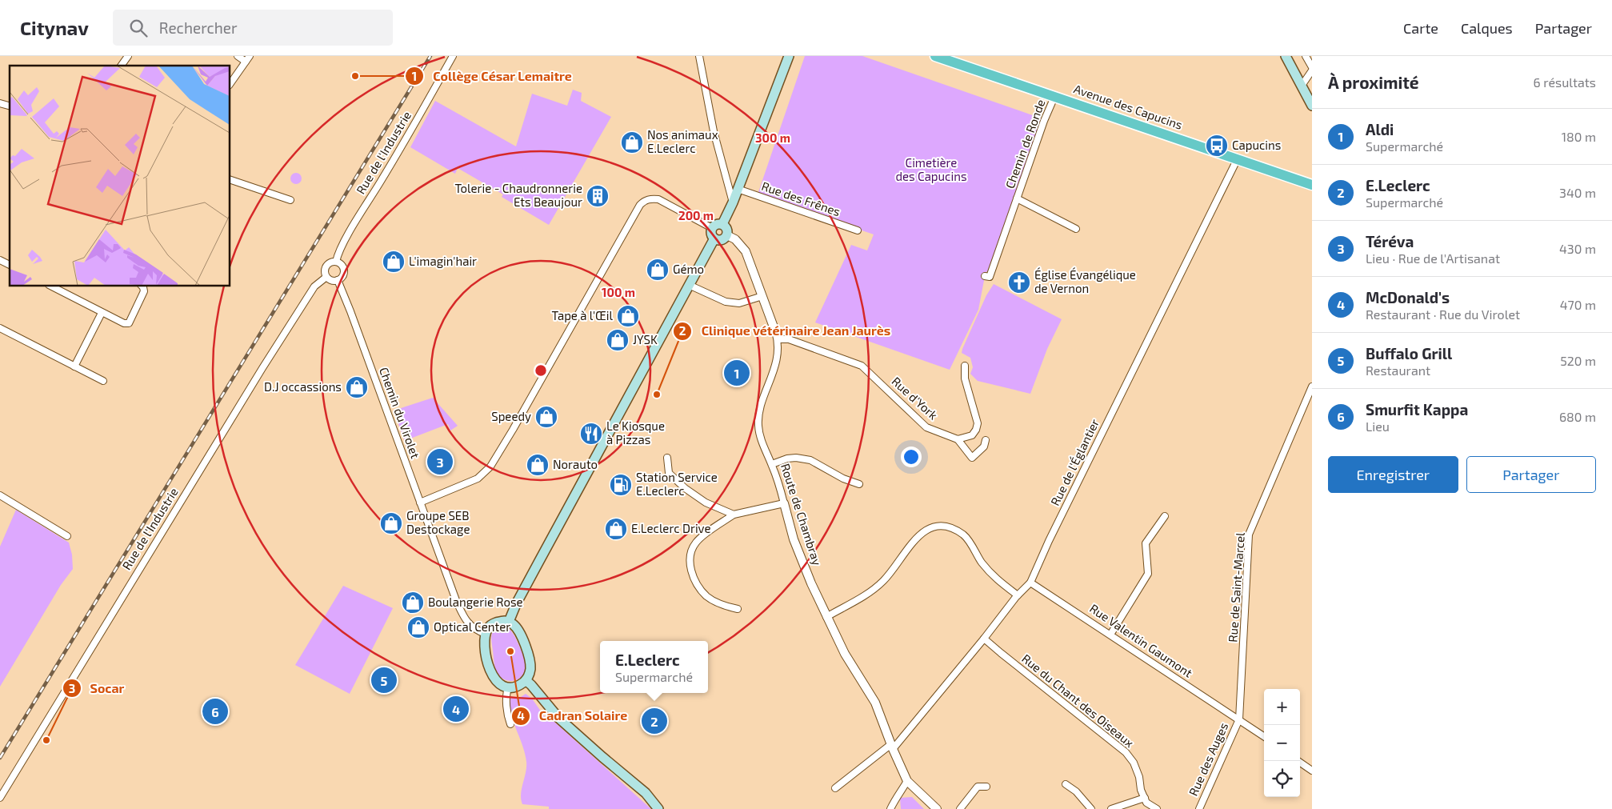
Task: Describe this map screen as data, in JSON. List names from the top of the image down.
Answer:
{
  "streets": {
    "main road": ["Avenue des Capucins"],
    "street": [
      "Chemin de Ronde",
      "Rue de l'Industrie",
      "Rue des Frênes",
      "Rue d'York",
      "Chemin du Virolet",
      "Rue de l'Églantier",
      "Route de Chambray",
      "Rue de Saint-Marcel",
      "Rue Valentin Gaumont",
      "Rue du Chant des Oiseaux",
      "Rue des Auges"
    ]
  },
  "crossings": [
    ["Avenue des Capucins", "Chemin de Ronde"],
    ["Avenue des Capucins", "Rue de l'Églantier"],
    ["Rue de l'Industrie", "Chemin du Virolet"],
    ["Rue d'York", "Route de Chambray"],
    ["Rue de l'Églantier", "Route de Chambray"],
    ["Rue de l'Églantier", "Rue Valentin Gaumont"],
    ["Rue de l'Églantier", "Rue du Chant des Oiseaux"],
    ["Rue de Saint-Marcel", "Rue Valentin Gaumont"],
    ["Rue de Saint-Marcel", "Rue des Auges"],
    ["Rue Valentin Gaumont", "Rue des Auges"]
  ],
  "parks": ["Cimetière des Capucins"],
  "places": {
    "other": [
      "Collège César Lemaitre",
      "Clinique vétérinaire Jean Jaurès",
      "Cadran Solaire",
      "Socar"
    ],
    "shop": [
      "Nos animaux E.Leclerc",
      "L'imagin'hair",
      "Gémo",
      "Tape à l'Œil",
      "JYSK",
      "D.J occassions",
      "Speedy",
      "Norauto",
      "Groupe SEB Destockage",
      "E.Leclerc Drive",
      "Boulangerie Rose",
      "Optical Center"
    ],
    "bus stop": ["Capucins"],
    "building": ["Tolerie - Chaudronnerie Ets Beaujour"],
    "church": ["Église Évangélique de Vernon"],
    "restaurant": ["Le Kiosque à Pizzas"],
    "fuel station": ["Station Service E.Leclerc"]
  },
  "page": {
    "header": "Citynav",
    "search": "Rechercher",
    "nav": ["Carte", "Calques", "Partager"],
    "heading": ["À proximité", "6 résultats"],
    "list": [
      {
        "mark": "1",
        "name": "Aldi",
        "note": "Supermarché",
        "value": "180 m"
      },
      {
        "mark": "2",
        "name": "E.Leclerc",
        "note": "Supermarché",
        "value": "340 m"
      },
      {
        "mark": "3",
        "name": "Téréva",
        "note": "Lieu · Rue de l'Artisanat",
        "value": "430 m"
      },
      {
        "mark": "4",
        "name": "McDonald's",
        "note": "Restaurant · Rue du Virolet",
        "value": "470 m"
      },
      {
        "mark": "5",
        "name": "Buffalo Grill",
        "note": "Restaurant",
        "value": "520 m"
      },
      {
        "mark": "6",
        "name": "Smurfit Kappa",
        "note": "Lieu",
        "value": "680 m"
      }
    ],
    "pins": [
      "1",
      "3",
      "5",
      "4",
      "6",
      "2"
    ],
    "buttons": ["Enregistrer", "Partager"],
    "popup": ["E.Leclerc", "Supermarché"],
    "map_buttons": ["+", "−"]
  },
  "rings": ["300 m", "200 m", "100 m"]
}
